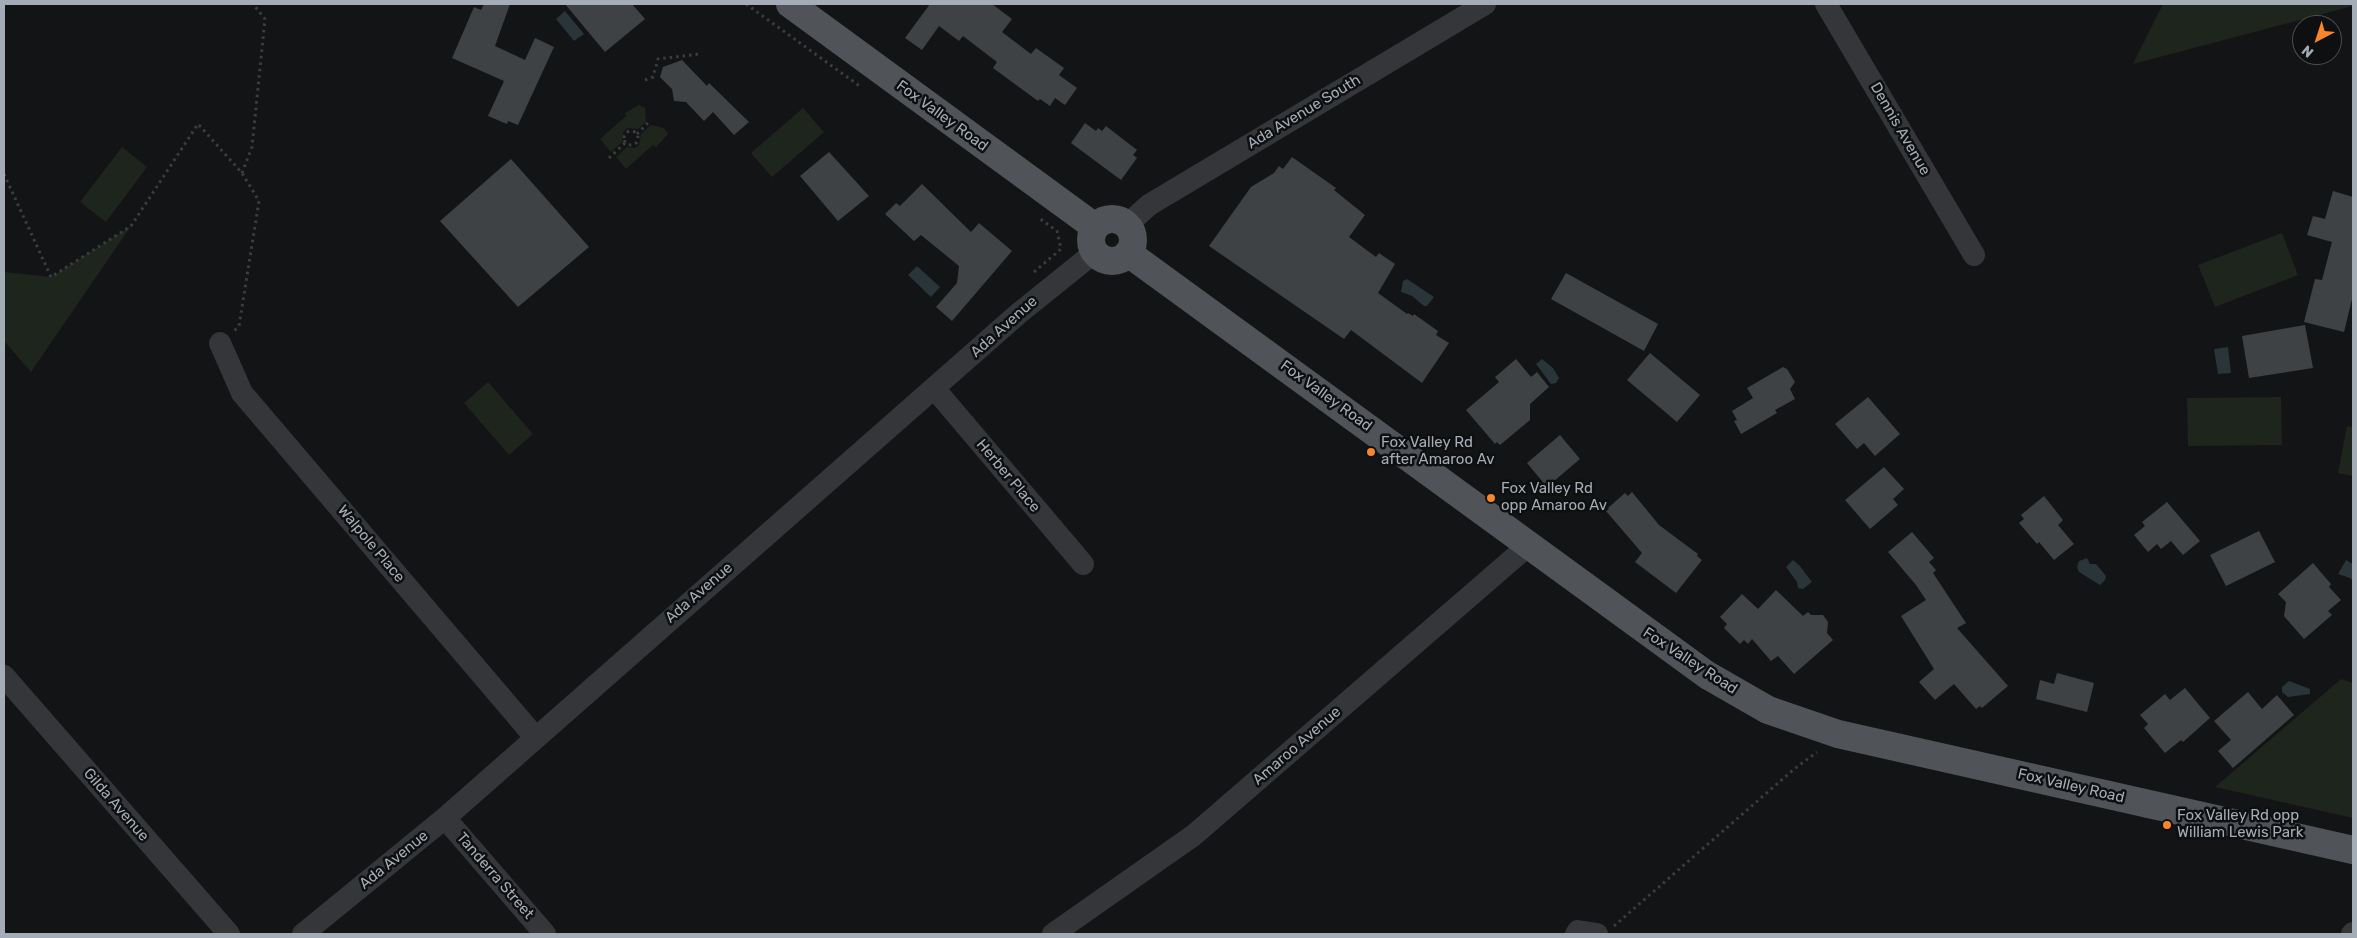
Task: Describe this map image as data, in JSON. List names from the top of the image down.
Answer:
{
  "streets": {
    "main road": ["Fox Valley Road"],
    "street": [
      "Ada Avenue South",
      "Dennis Avenue",
      "Ada Avenue",
      "Herber Place",
      "Walpole Place",
      "Amaroo Avenue",
      "Gilda Avenue",
      "Tanderra Street"
    ]
  },
  "crossings": [
    ["Ada Avenue South", "Fox Valley Road"],
    ["Ada Avenue South", "Ada Avenue"],
    ["Fox Valley Road", "Ada Avenue"],
    ["Fox Valley Road", "Amaroo Avenue"],
    ["Ada Avenue", "Herber Place"],
    ["Ada Avenue", "Walpole Place"],
    ["Ada Avenue", "Tanderra Street"]
  ],
  "places": ["Fox Valley Rd after Amaroo Av", "Fox Valley Rd opp Amaroo Av", "Fox Valley Rd opp William Lewis Park"],
  "north": "bottom left"
}
